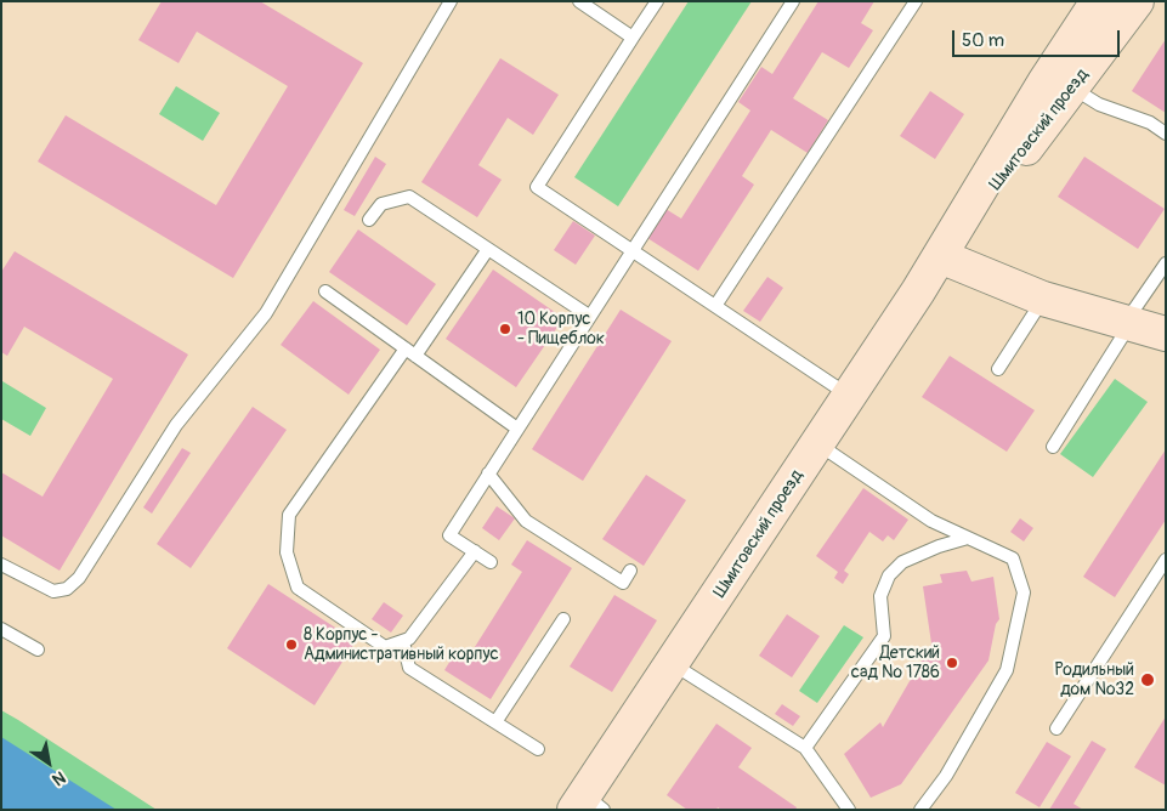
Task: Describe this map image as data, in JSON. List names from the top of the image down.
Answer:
{
  "streets": {
    "main road": ["Шмитовский проезд"]
  },
  "places": [
    "10 Корпус - Пищеблок",
    "8 Корпус - Административный корпус",
    "Детский сад № 1786",
    "Родильный дом №32"
  ],
  "scale_bar": "50 m",
  "north": "bottom right"
}
